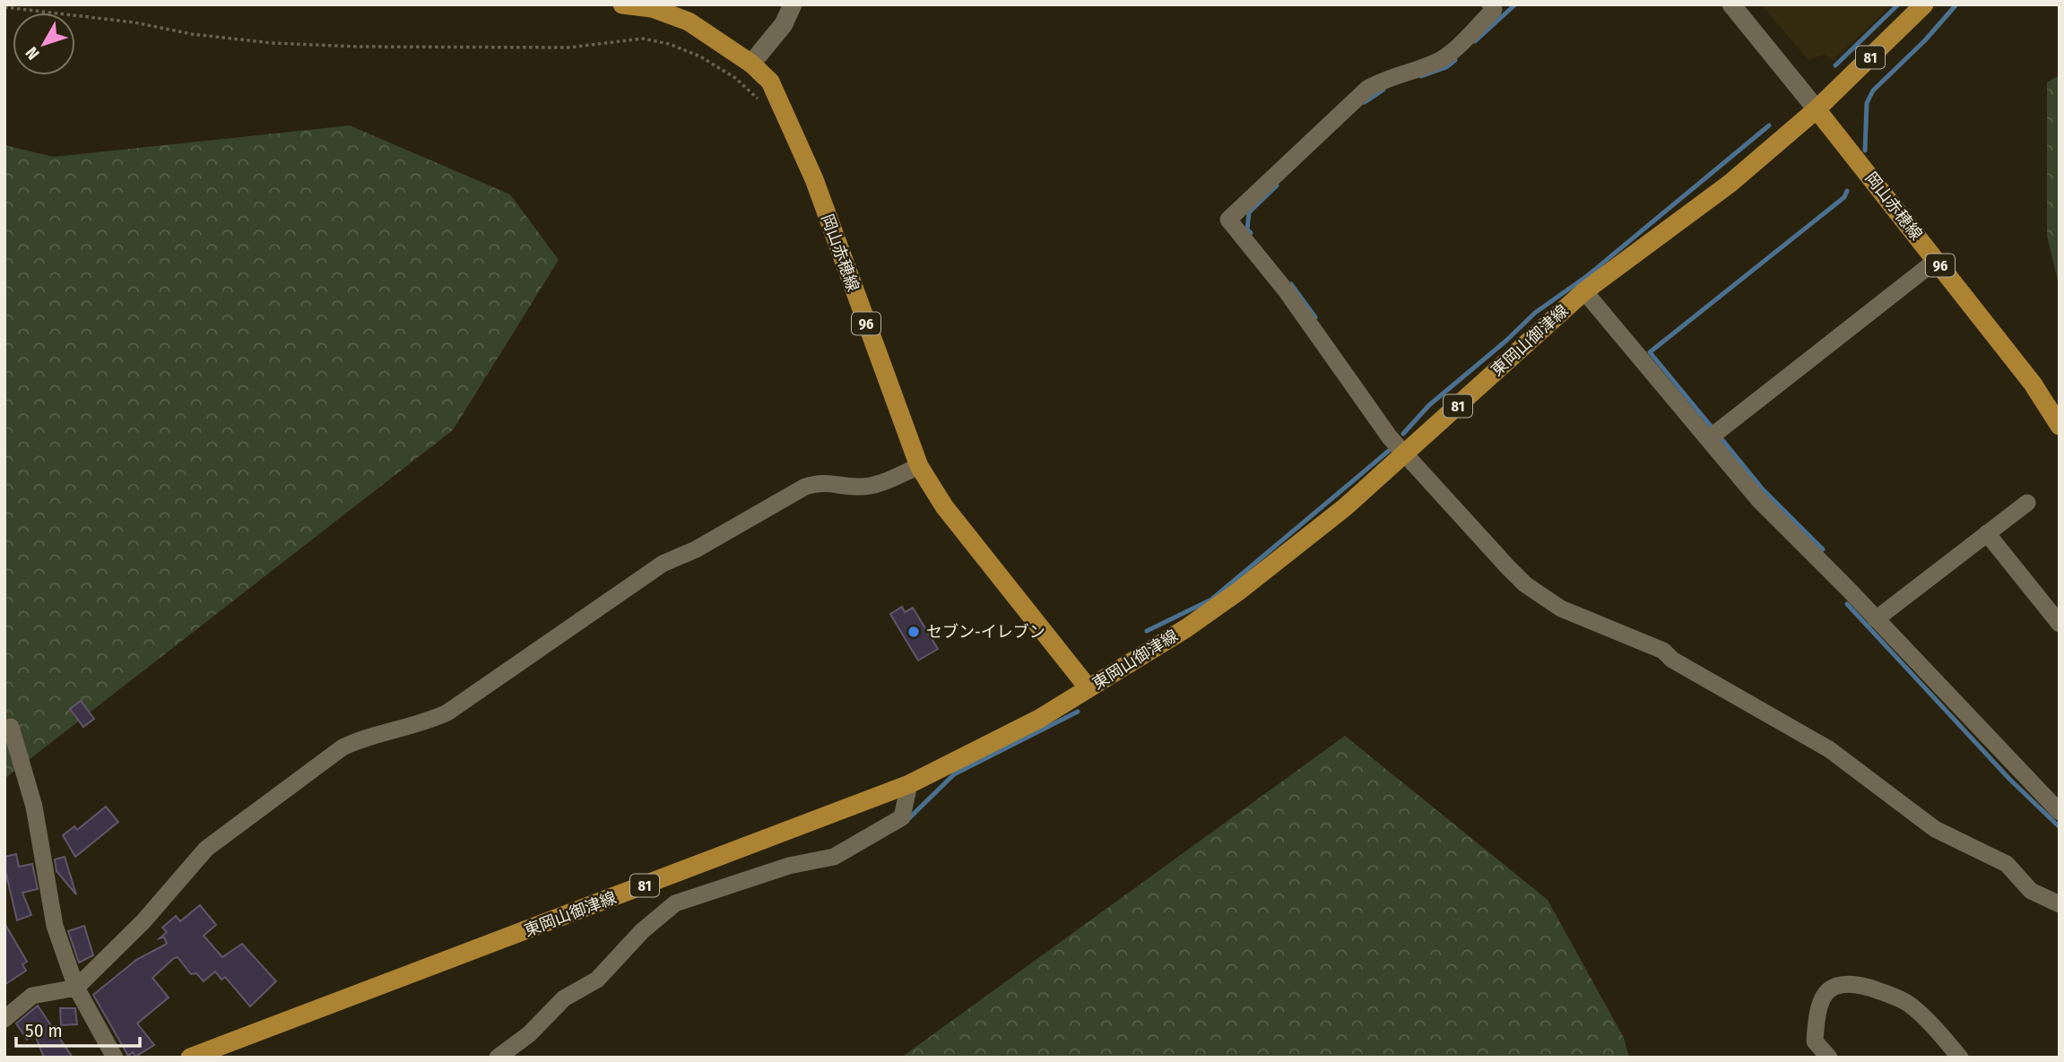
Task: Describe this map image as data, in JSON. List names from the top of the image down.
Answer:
{
  "streets": {
    "main road": [
      "81",
      "岡山赤穂線",
      "96",
      "東岡山御津線"
    ]
  },
  "crossings": [
    ["岡山赤穂線", "東岡山御津線"]
  ],
  "places": ["セブン-イレブン"],
  "scale_bar": "50 m",
  "north": "bottom left"
}
